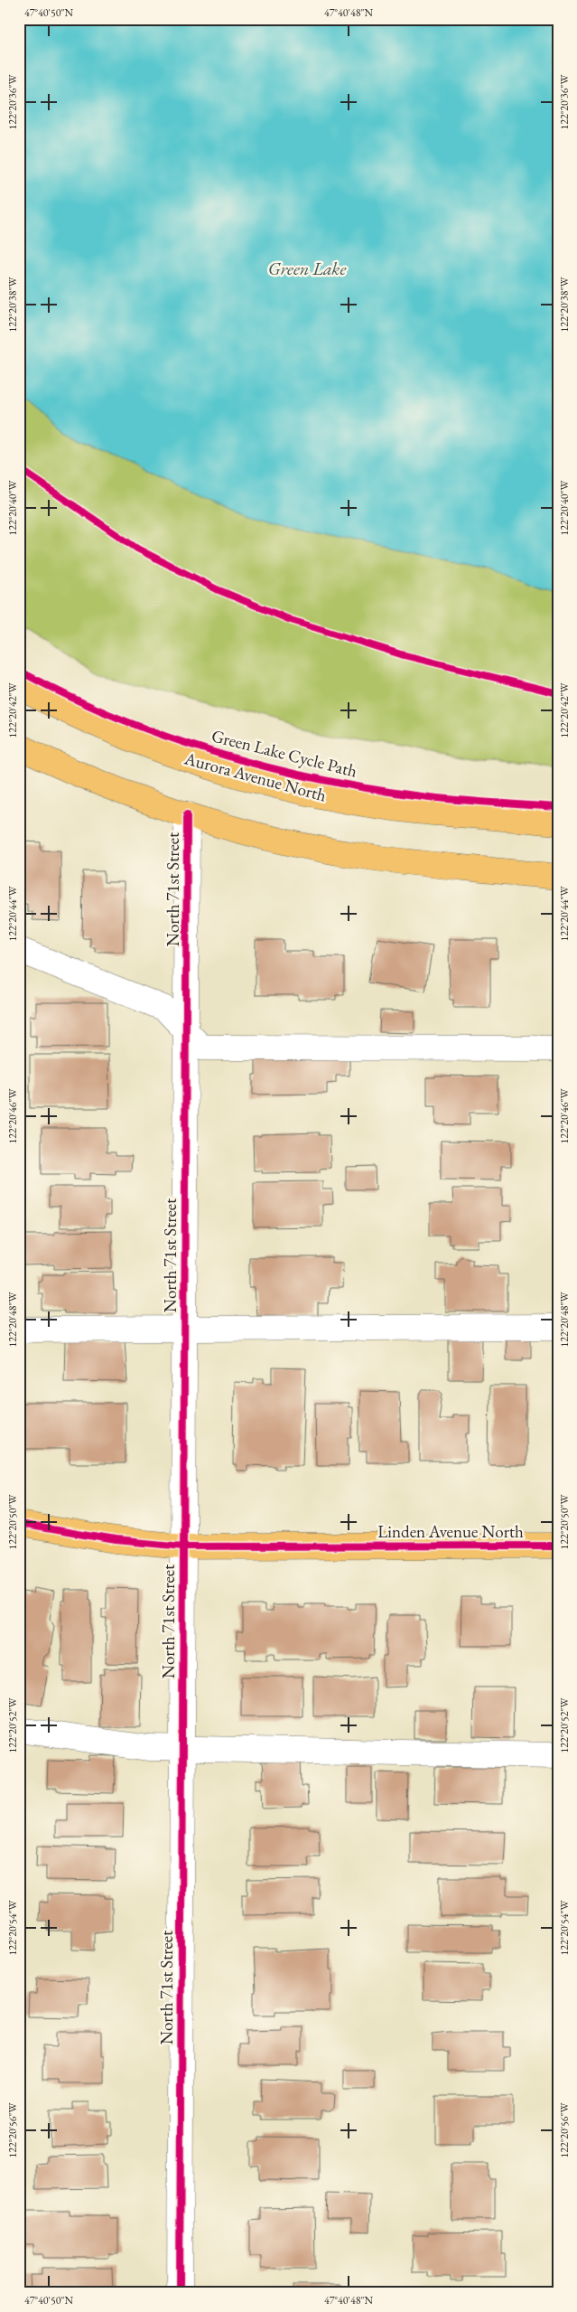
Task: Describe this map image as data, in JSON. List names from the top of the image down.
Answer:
{
  "streets": {
    "main road": ["Aurora Avenue North", "Linden Avenue North"],
    "street": ["North 71st Street"],
    "cycle path": ["Green Lake Cycle Path"]
  },
  "crossings": [
    ["North 71st Street", "Linden Avenue North"]
  ],
  "water": ["Green Lake"],
  "coordinates": [
    "47°40'50\"N",
    "47°40'48\"N",
    "122°20'36\"W",
    "122°20'38\"W",
    "122°20'40\"W",
    "122°20'42\"W",
    "122°20'44\"W",
    "122°20'46\"W",
    "122°20'48\"W",
    "122°20'50\"W",
    "122°20'52\"W",
    "122°20'54\"W",
    "122°20'56\"W"
  ]
}
